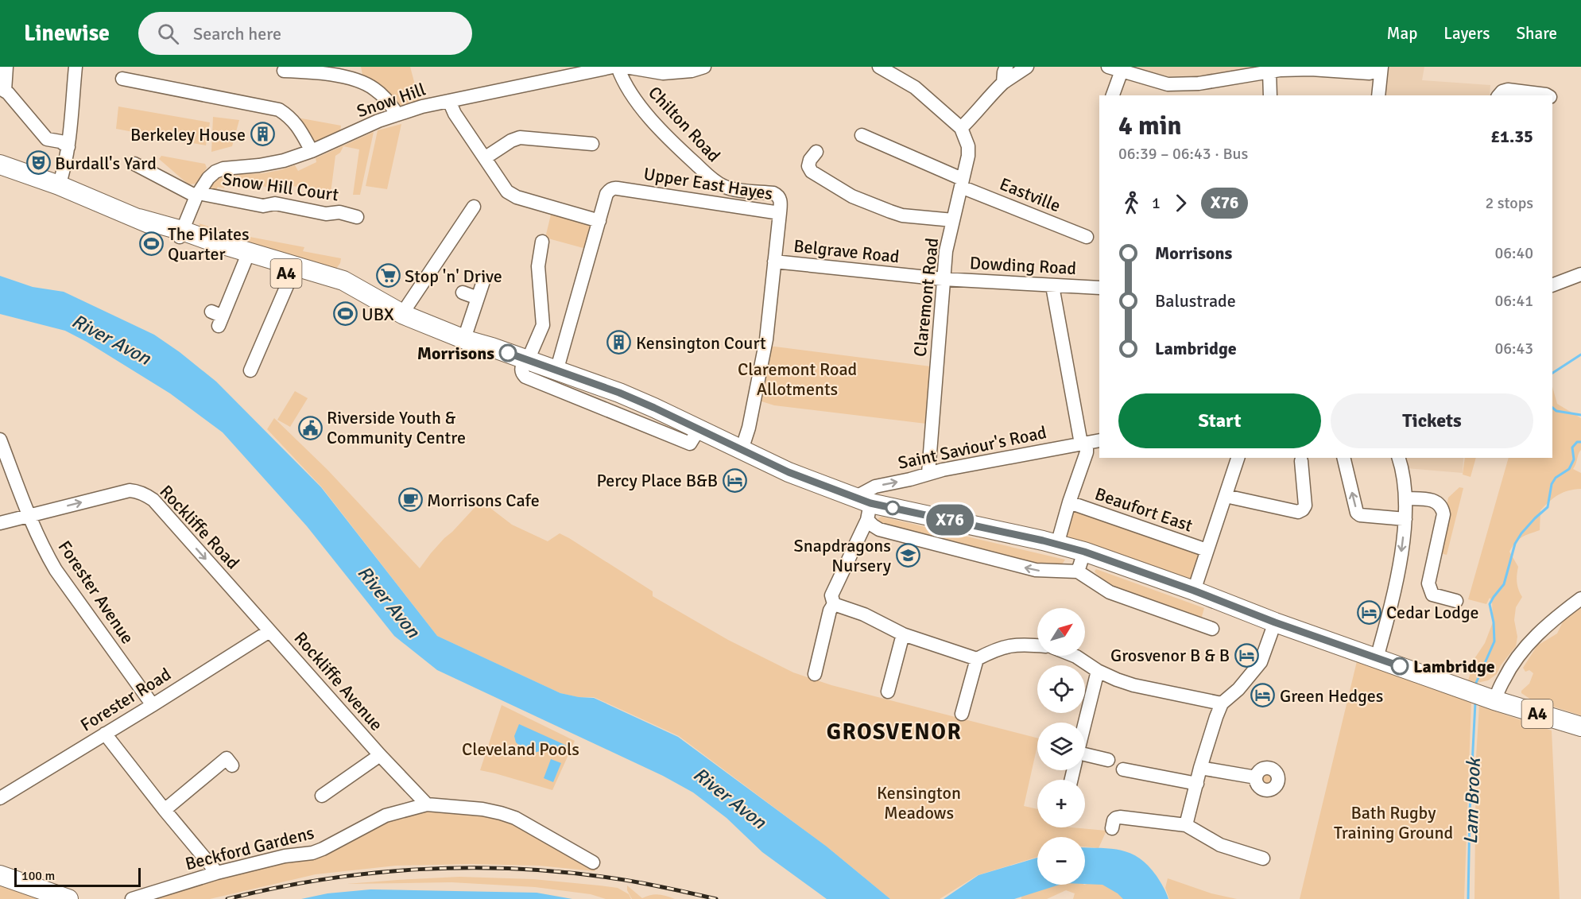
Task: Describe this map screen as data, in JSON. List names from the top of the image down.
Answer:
{
  "streets": {
    "highway": ["A4"],
    "street": [
      "Snow Hill",
      "Chilton Road",
      "Upper East Hayes",
      "Snow Hill Court",
      "Eastville",
      "Belgrave Road",
      "Dowding Road",
      "Claremont Road",
      "Saint Saviour's Road",
      "Beaufort East",
      "Rockliffe Road",
      "Forester Avenue",
      "Rockliffe Avenue",
      "Forester Road",
      "Beckford Gardens"
    ]
  },
  "crossings": [
    ["Snow Hill", "Snow Hill Court"],
    ["Snow Hill", "A4"],
    ["Chilton Road", "Upper East Hayes"],
    ["Upper East Hayes", "Belgrave Road"],
    ["Upper East Hayes", "A4"],
    ["Eastville", "Claremont Road"],
    ["Belgrave Road", "Dowding Road"],
    ["Belgrave Road", "Claremont Road"],
    ["Dowding Road", "Claremont Road"],
    ["A4", "Saint Saviour's Road"],
    ["Claremont Road", "Saint Saviour's Road"],
    ["Rockliffe Road", "Forester Avenue"],
    ["Rockliffe Road", "Rockliffe Avenue"],
    ["Rockliffe Road", "Forester Road"],
    ["Forester Avenue", "Forester Road"],
    ["Rockliffe Avenue", "Forester Road"],
    ["Rockliffe Avenue", "Beckford Gardens"]
  ],
  "one_way": ["Rockliffe Road"],
  "districts": ["GROSVENOR"],
  "water": ["River Avon", "Lam Brook"],
  "parks": [
    "Claremont Road Allotments",
    "Cleveland Pools",
    "Kensington Meadows",
    "Bath Rugby Training Ground"
  ],
  "places": {
    "building": ["Berkeley House", "Kensington Court"],
    "theatre": ["Burdall's Yard"],
    "sports": ["The Pilates Quarter", "UBX"],
    "supermarket": ["Stop 'n' Drive"],
    "other": ["Morrisons", "Lambridge"],
    "public building": ["Riverside Youth & Community Centre"],
    "hotel": [
      "Percy Place B&B",
      "Cedar Lodge",
      "Grosvenor B & B",
      "Green Hedges"
    ],
    "cafe": ["Morrisons Cafe"],
    "school or university": ["Snapdragons Nursery"]
  },
  "lines": ["bus line X76"],
  "scale_bar": "100 m",
  "north": "top right",
  "page": {
    "header": "Linewise",
    "search": "Search here",
    "nav": ["Map", "Layers", "Share"],
    "on_map": "X76",
    "heading": ["4 min", "06:39 – 06:43 · Bus", "£1.35"],
    "legs": ["1", "X76", "2 stops"],
    "list": [
      {
        "name": "Morrisons",
        "value": "06:40"
      },
      {
        "name": "Balustrade",
        "value": "06:41"
      },
      {
        "name": "Lambridge",
        "value": "06:43"
      }
    ],
    "buttons": ["Start", "Tickets"],
    "map_buttons": ["+", "−"],
    "scale": "100 m"
  }
}
